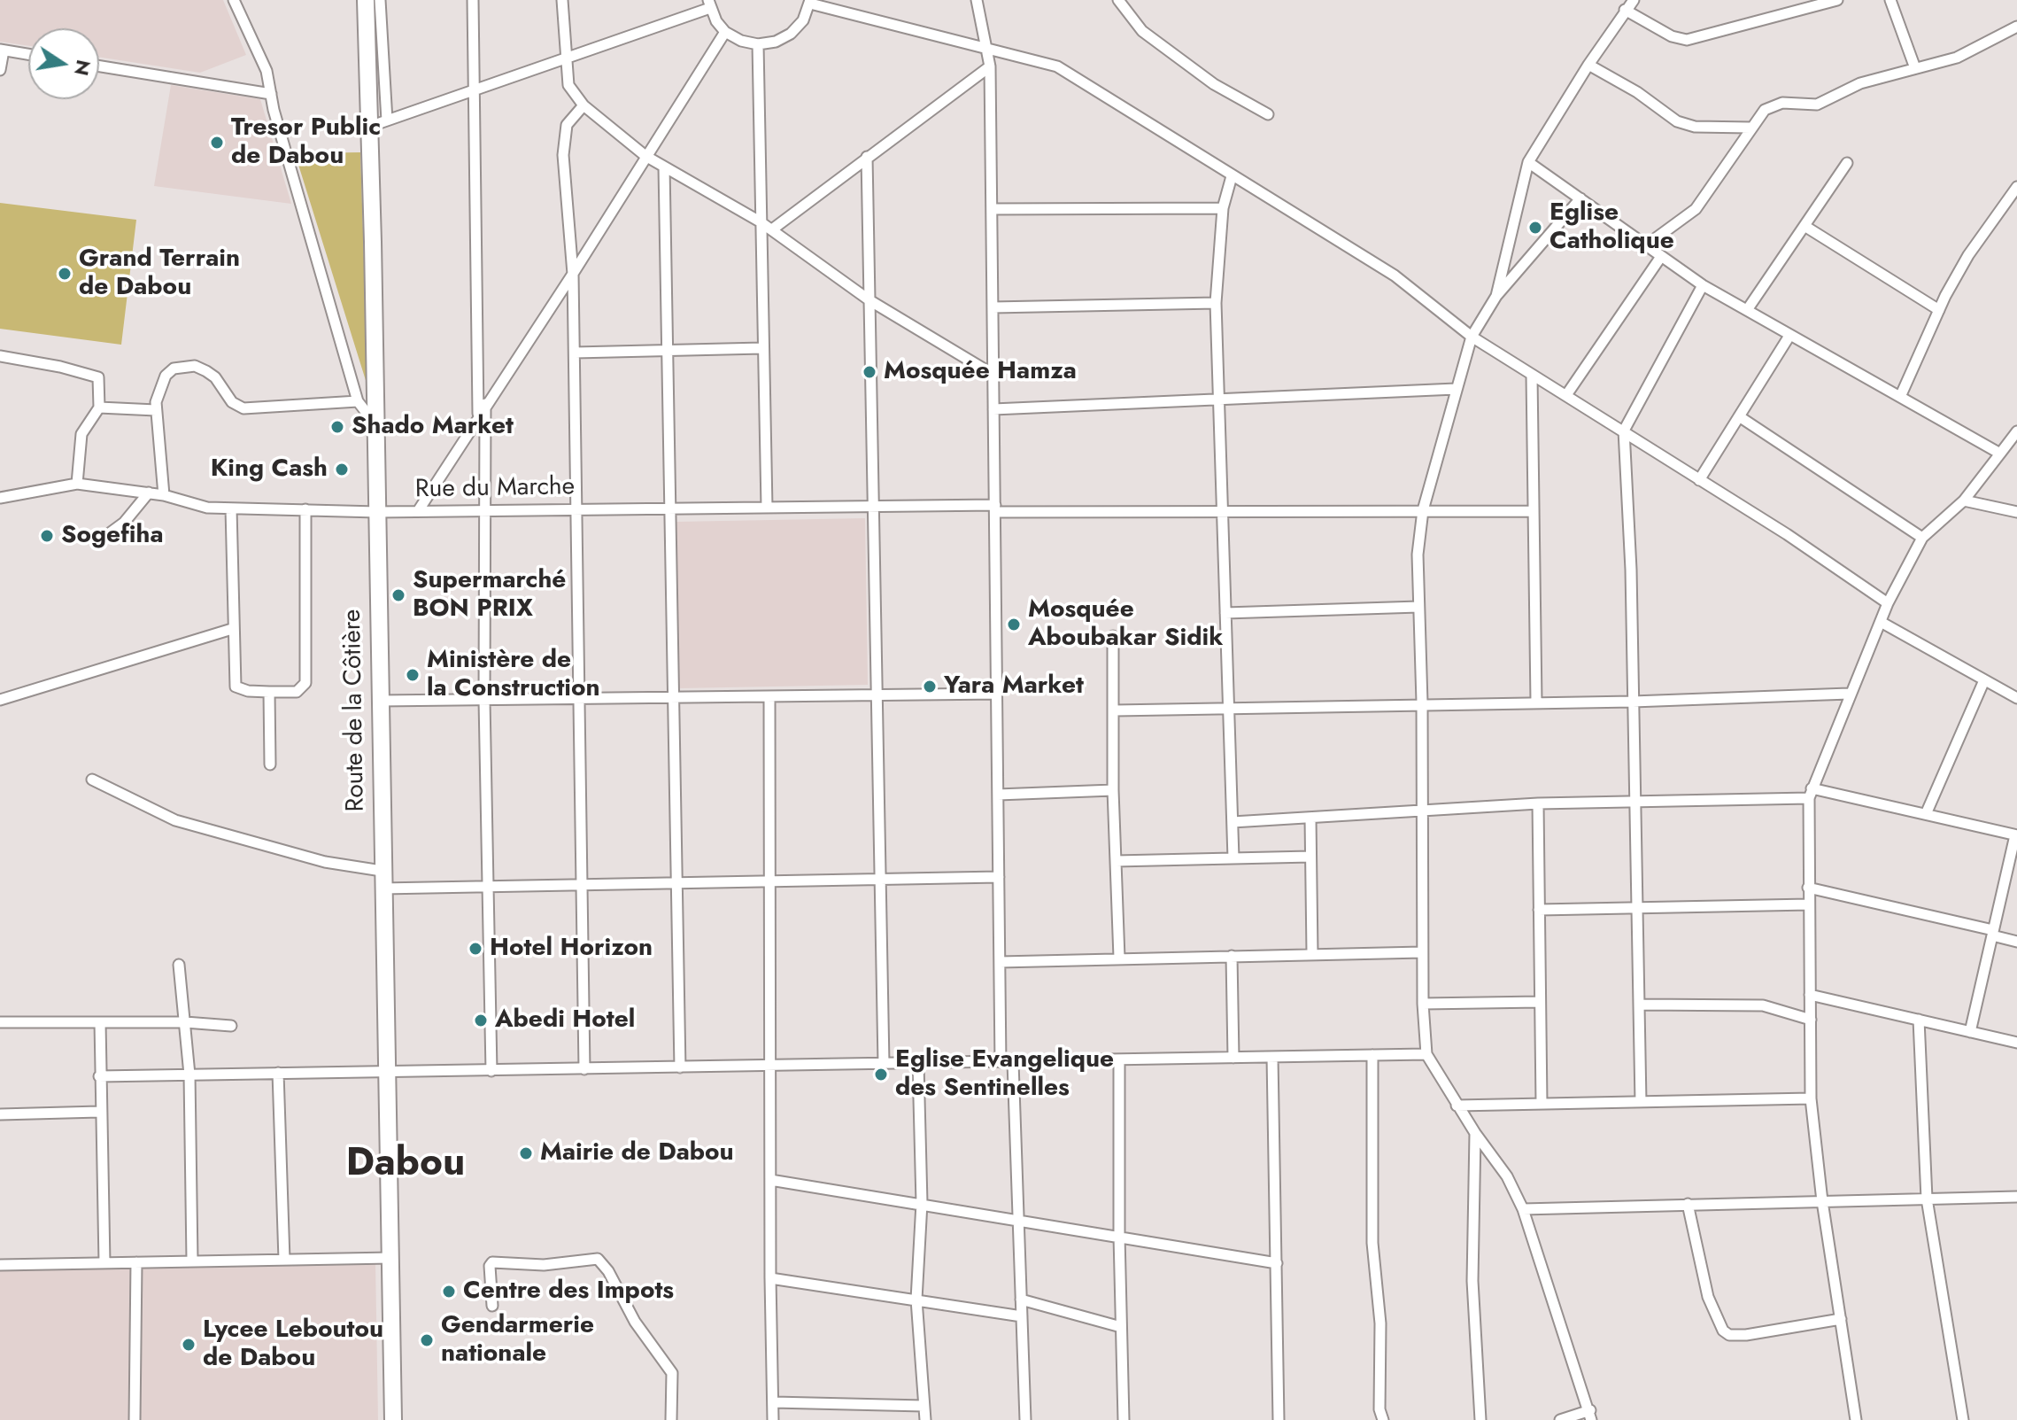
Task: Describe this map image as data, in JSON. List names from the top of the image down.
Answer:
{
  "streets": {
    "main road": ["Route de la Côtière"],
    "street": ["Rue du Marche"]
  },
  "crossings": [
    ["Rue du Marche", "Route de la Côtière"]
  ],
  "districts": ["Dabou"],
  "places": [
    "Tresor Public de Dabou",
    "Eglise Catholique",
    "Grand Terrain de Dabou",
    "Mosquée Hamza",
    "Shado Market",
    "King Cash",
    "Sogefiha",
    "Supermarché BON PRIX",
    "Mosquée Aboubakar Sidik",
    "Ministère de la Construction",
    "Yara Market",
    "Hotel Horizon",
    "Abedi Hotel",
    "Eglise Evangelique des Sentinelles",
    "Mairie de Dabou",
    "Centre des Impots",
    "Gendarmerie nationale",
    "Lycee Leboutou de Dabou"
  ],
  "north": "right"
}
